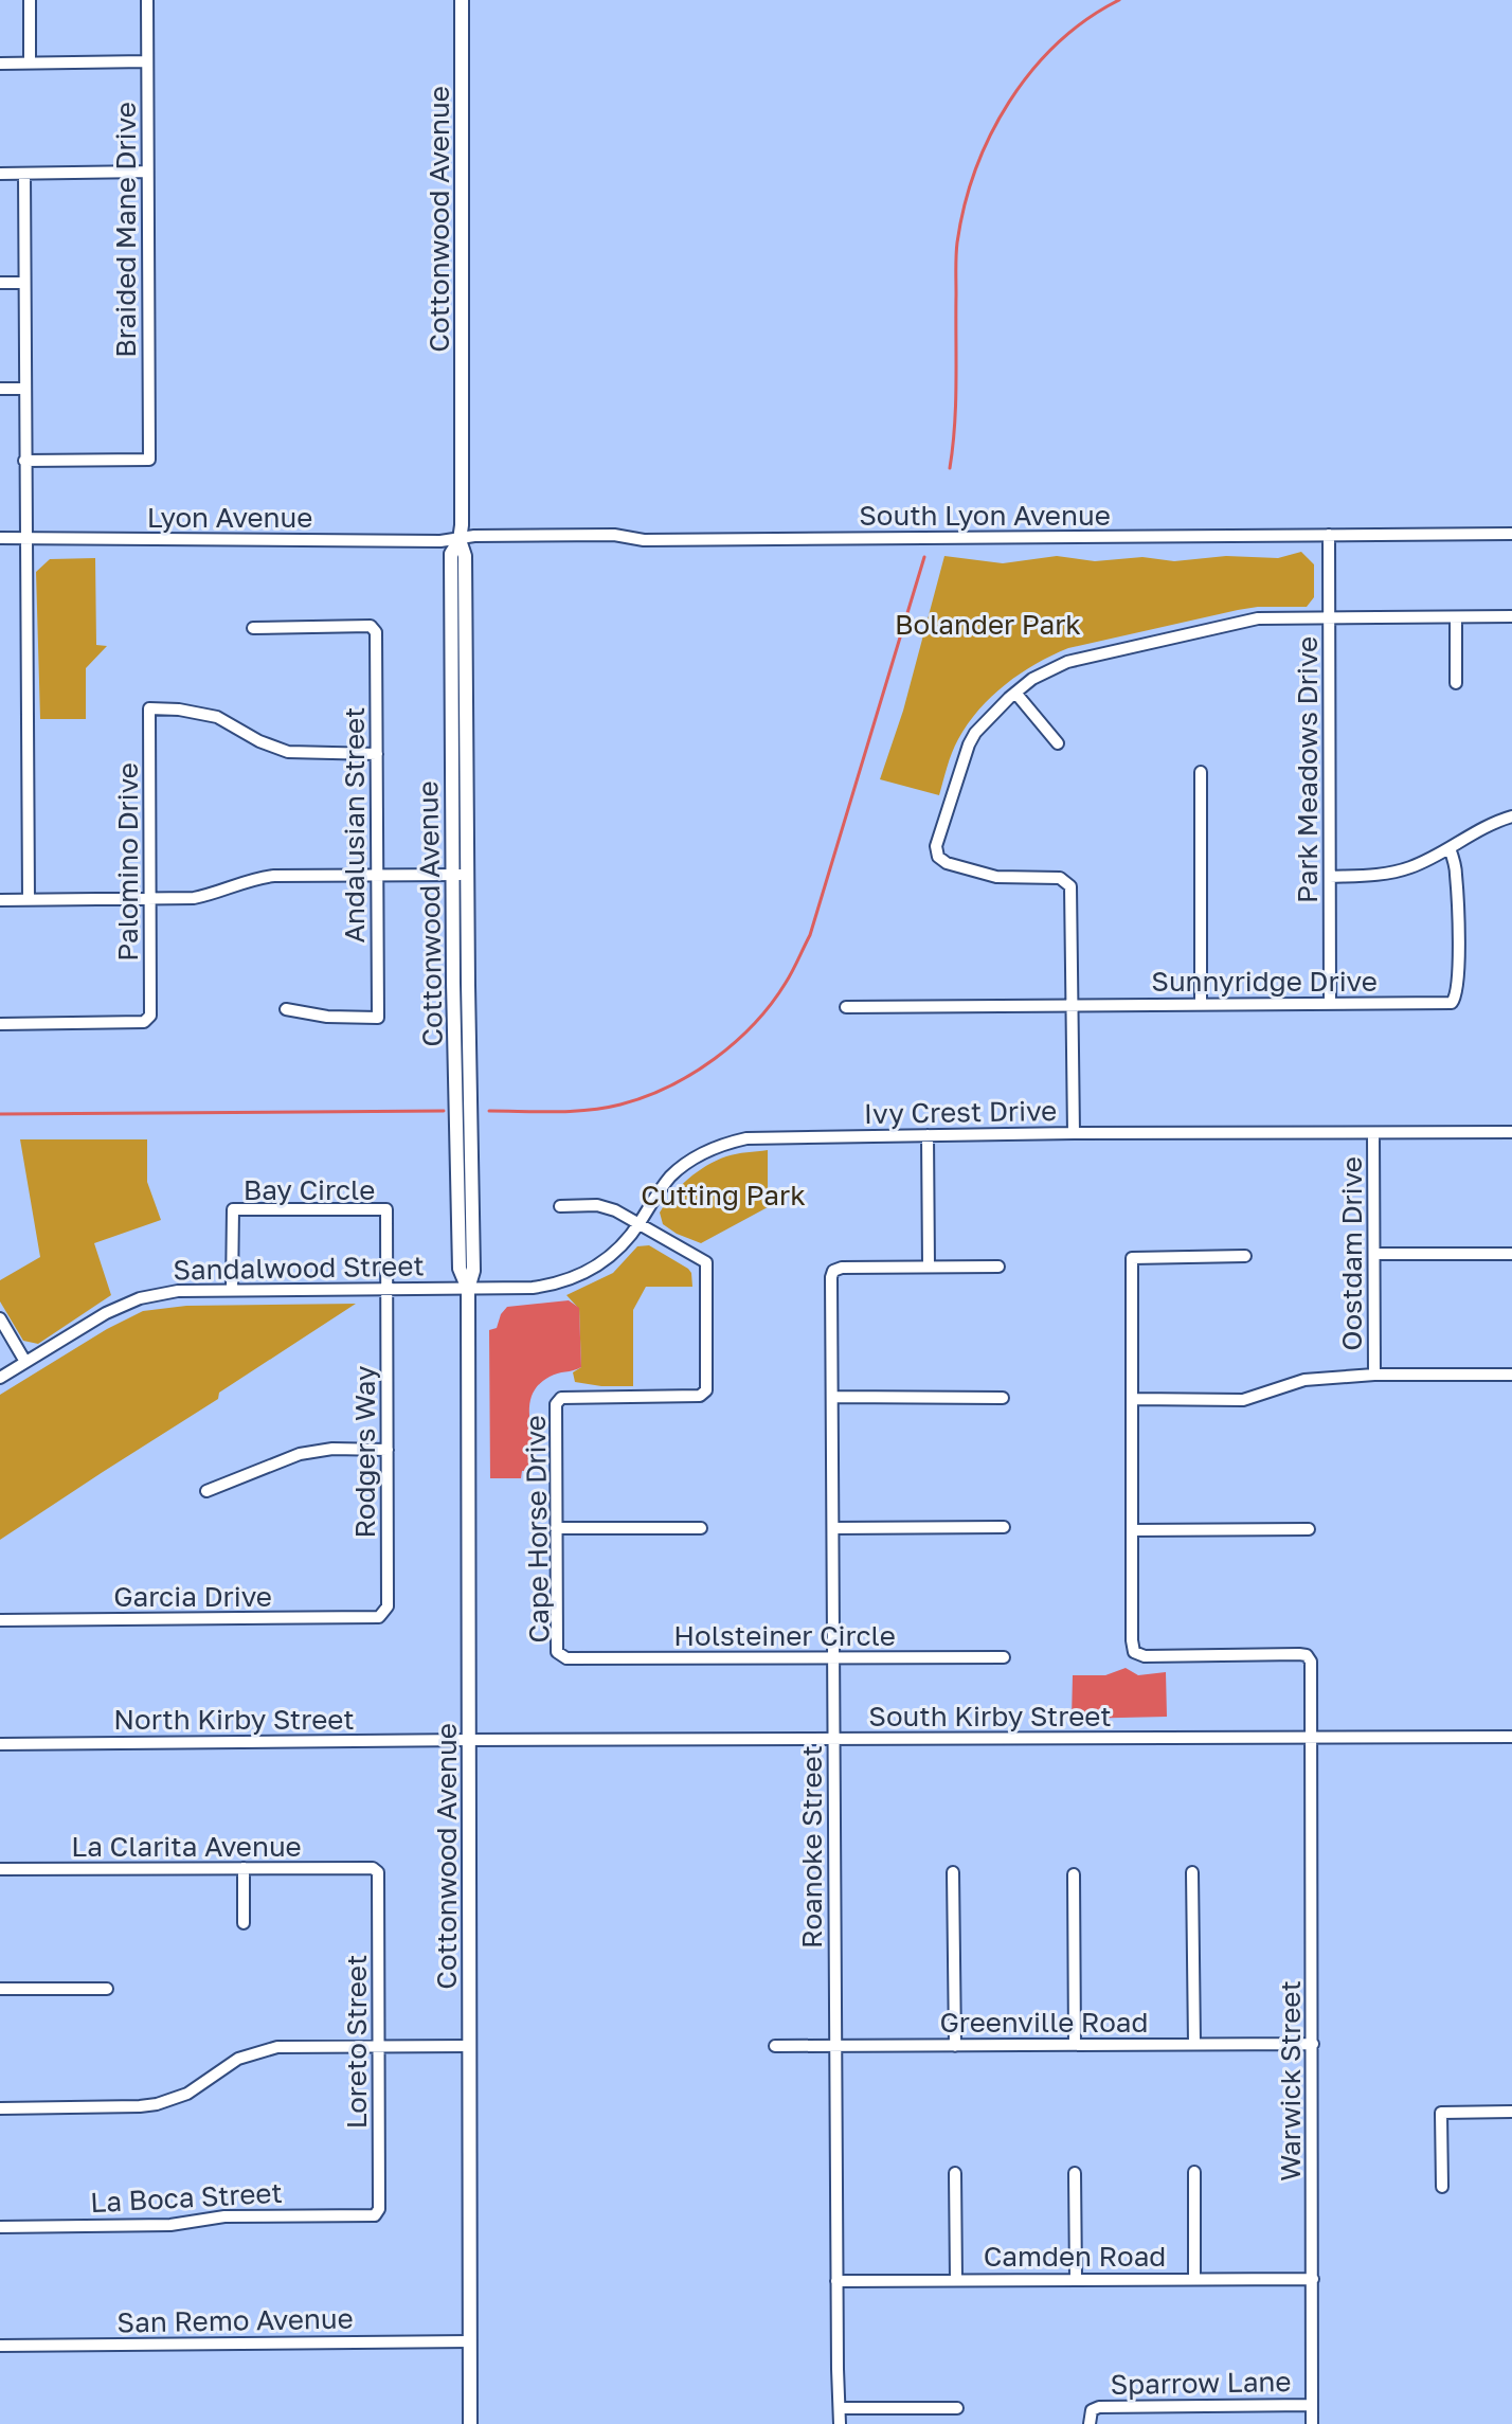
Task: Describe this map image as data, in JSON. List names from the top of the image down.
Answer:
{
  "streets": {
    "main road": ["Cottonwood Avenue"],
    "street": [
      "Braided Mane Drive",
      "South Lyon Avenue",
      "Lyon Avenue",
      "Park Meadows Drive",
      "Andalusian Street",
      "Palomino Drive",
      "Sunnyridge Drive",
      "Ivy Crest Drive",
      "Bay Circle",
      "Oostdam Drive",
      "Sandalwood Street",
      "Rodgers Way",
      "Cape Horse Drive",
      "Garcia Drive",
      "Holsteiner Circle",
      "South Kirby Street",
      "North Kirby Street",
      "La Clarita Avenue",
      "Roanoke Street",
      "Greenville Road",
      "Loreto Street",
      "Warwick Street",
      "La Boca Street",
      "Camden Road",
      "San Remo Avenue",
      "Sparrow Lane"
    ]
  },
  "crossings": [
    ["Cottonwood Avenue", "South Lyon Avenue"],
    ["Cottonwood Avenue", "Lyon Avenue"],
    ["Cottonwood Avenue", "Ivy Crest Drive"],
    ["Cottonwood Avenue", "Sandalwood Street"],
    ["Cottonwood Avenue", "South Kirby Street"],
    ["Cottonwood Avenue", "North Kirby Street"],
    ["Cottonwood Avenue", "San Remo Avenue"],
    ["South Lyon Avenue", "Lyon Avenue"],
    ["South Lyon Avenue", "Park Meadows Drive"],
    ["Park Meadows Drive", "Sunnyridge Drive"],
    ["Andalusian Street", "Palomino Drive"],
    ["Ivy Crest Drive", "Oostdam Drive"],
    ["Ivy Crest Drive", "Sandalwood Street"],
    ["Ivy Crest Drive", "Cape Horse Drive"],
    ["Bay Circle", "Sandalwood Street"],
    ["Bay Circle", "Rodgers Way"],
    ["Sandalwood Street", "Rodgers Way"],
    ["Rodgers Way", "Garcia Drive"],
    ["Cape Horse Drive", "Holsteiner Circle"],
    ["Holsteiner Circle", "Roanoke Street"],
    ["South Kirby Street", "North Kirby Street"],
    ["South Kirby Street", "Roanoke Street"],
    ["South Kirby Street", "Warwick Street"],
    ["La Clarita Avenue", "Loreto Street"],
    ["Roanoke Street", "Greenville Road"],
    ["Roanoke Street", "Camden Road"],
    ["Greenville Road", "Warwick Street"],
    ["Loreto Street", "La Boca Street"],
    ["Warwick Street", "Camden Road"],
    ["Warwick Street", "Sparrow Lane"]
  ],
  "parks": ["Bolander Park", "Cutting Park"]
}
